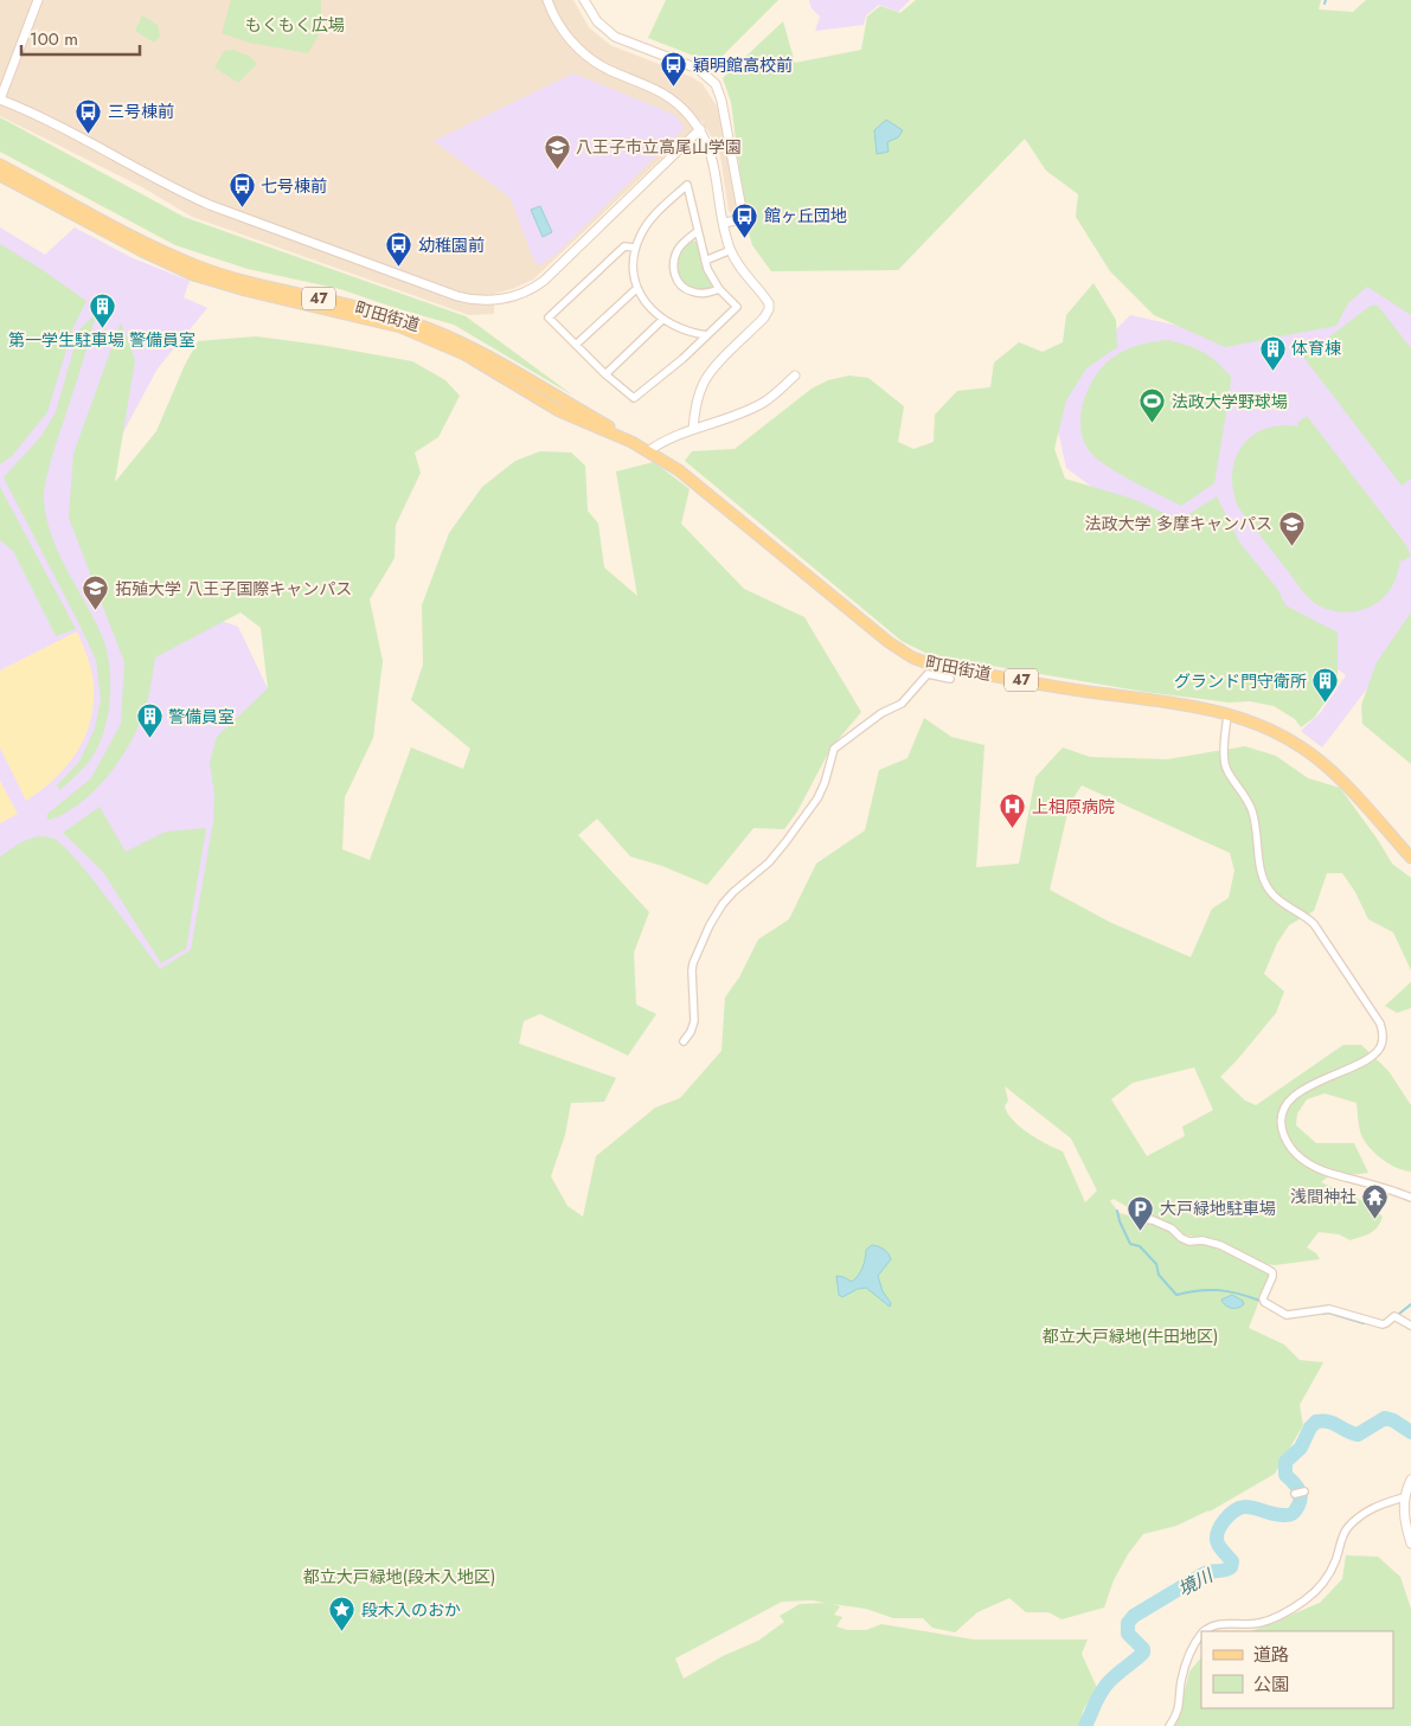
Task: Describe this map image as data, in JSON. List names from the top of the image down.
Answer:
{
  "streets": {
    "main road": ["47", "町田街道"]
  },
  "water": ["境川"],
  "parks": ["もくもく広場", "都立大戸緑地(牛田地区)", "都立大戸緑地(段木入地区)"],
  "places": {
    "bus stop": [
      "穎明館高校前",
      "三号棟前",
      "七号棟前",
      "館ヶ丘団地",
      "幼稚園前"
    ],
    "school or university": ["八王子市立高尾山学園", "法政大学 多摩キャンパス", "拓殖大学 八王子国際キャンパス"],
    "building": [
      "第一学生駐車場 警備員室",
      "体育棟",
      "グランド門守衛所",
      "警備員室"
    ],
    "sports": ["法政大学野球場"],
    "hospital": ["上相原病院"],
    "temple": ["浅間神社"],
    "parking": ["大戸緑地駐車場"],
    "place": ["段木入のおか"]
  },
  "legend": ["道路", "公園"],
  "scale_bar": "100 m"
}
